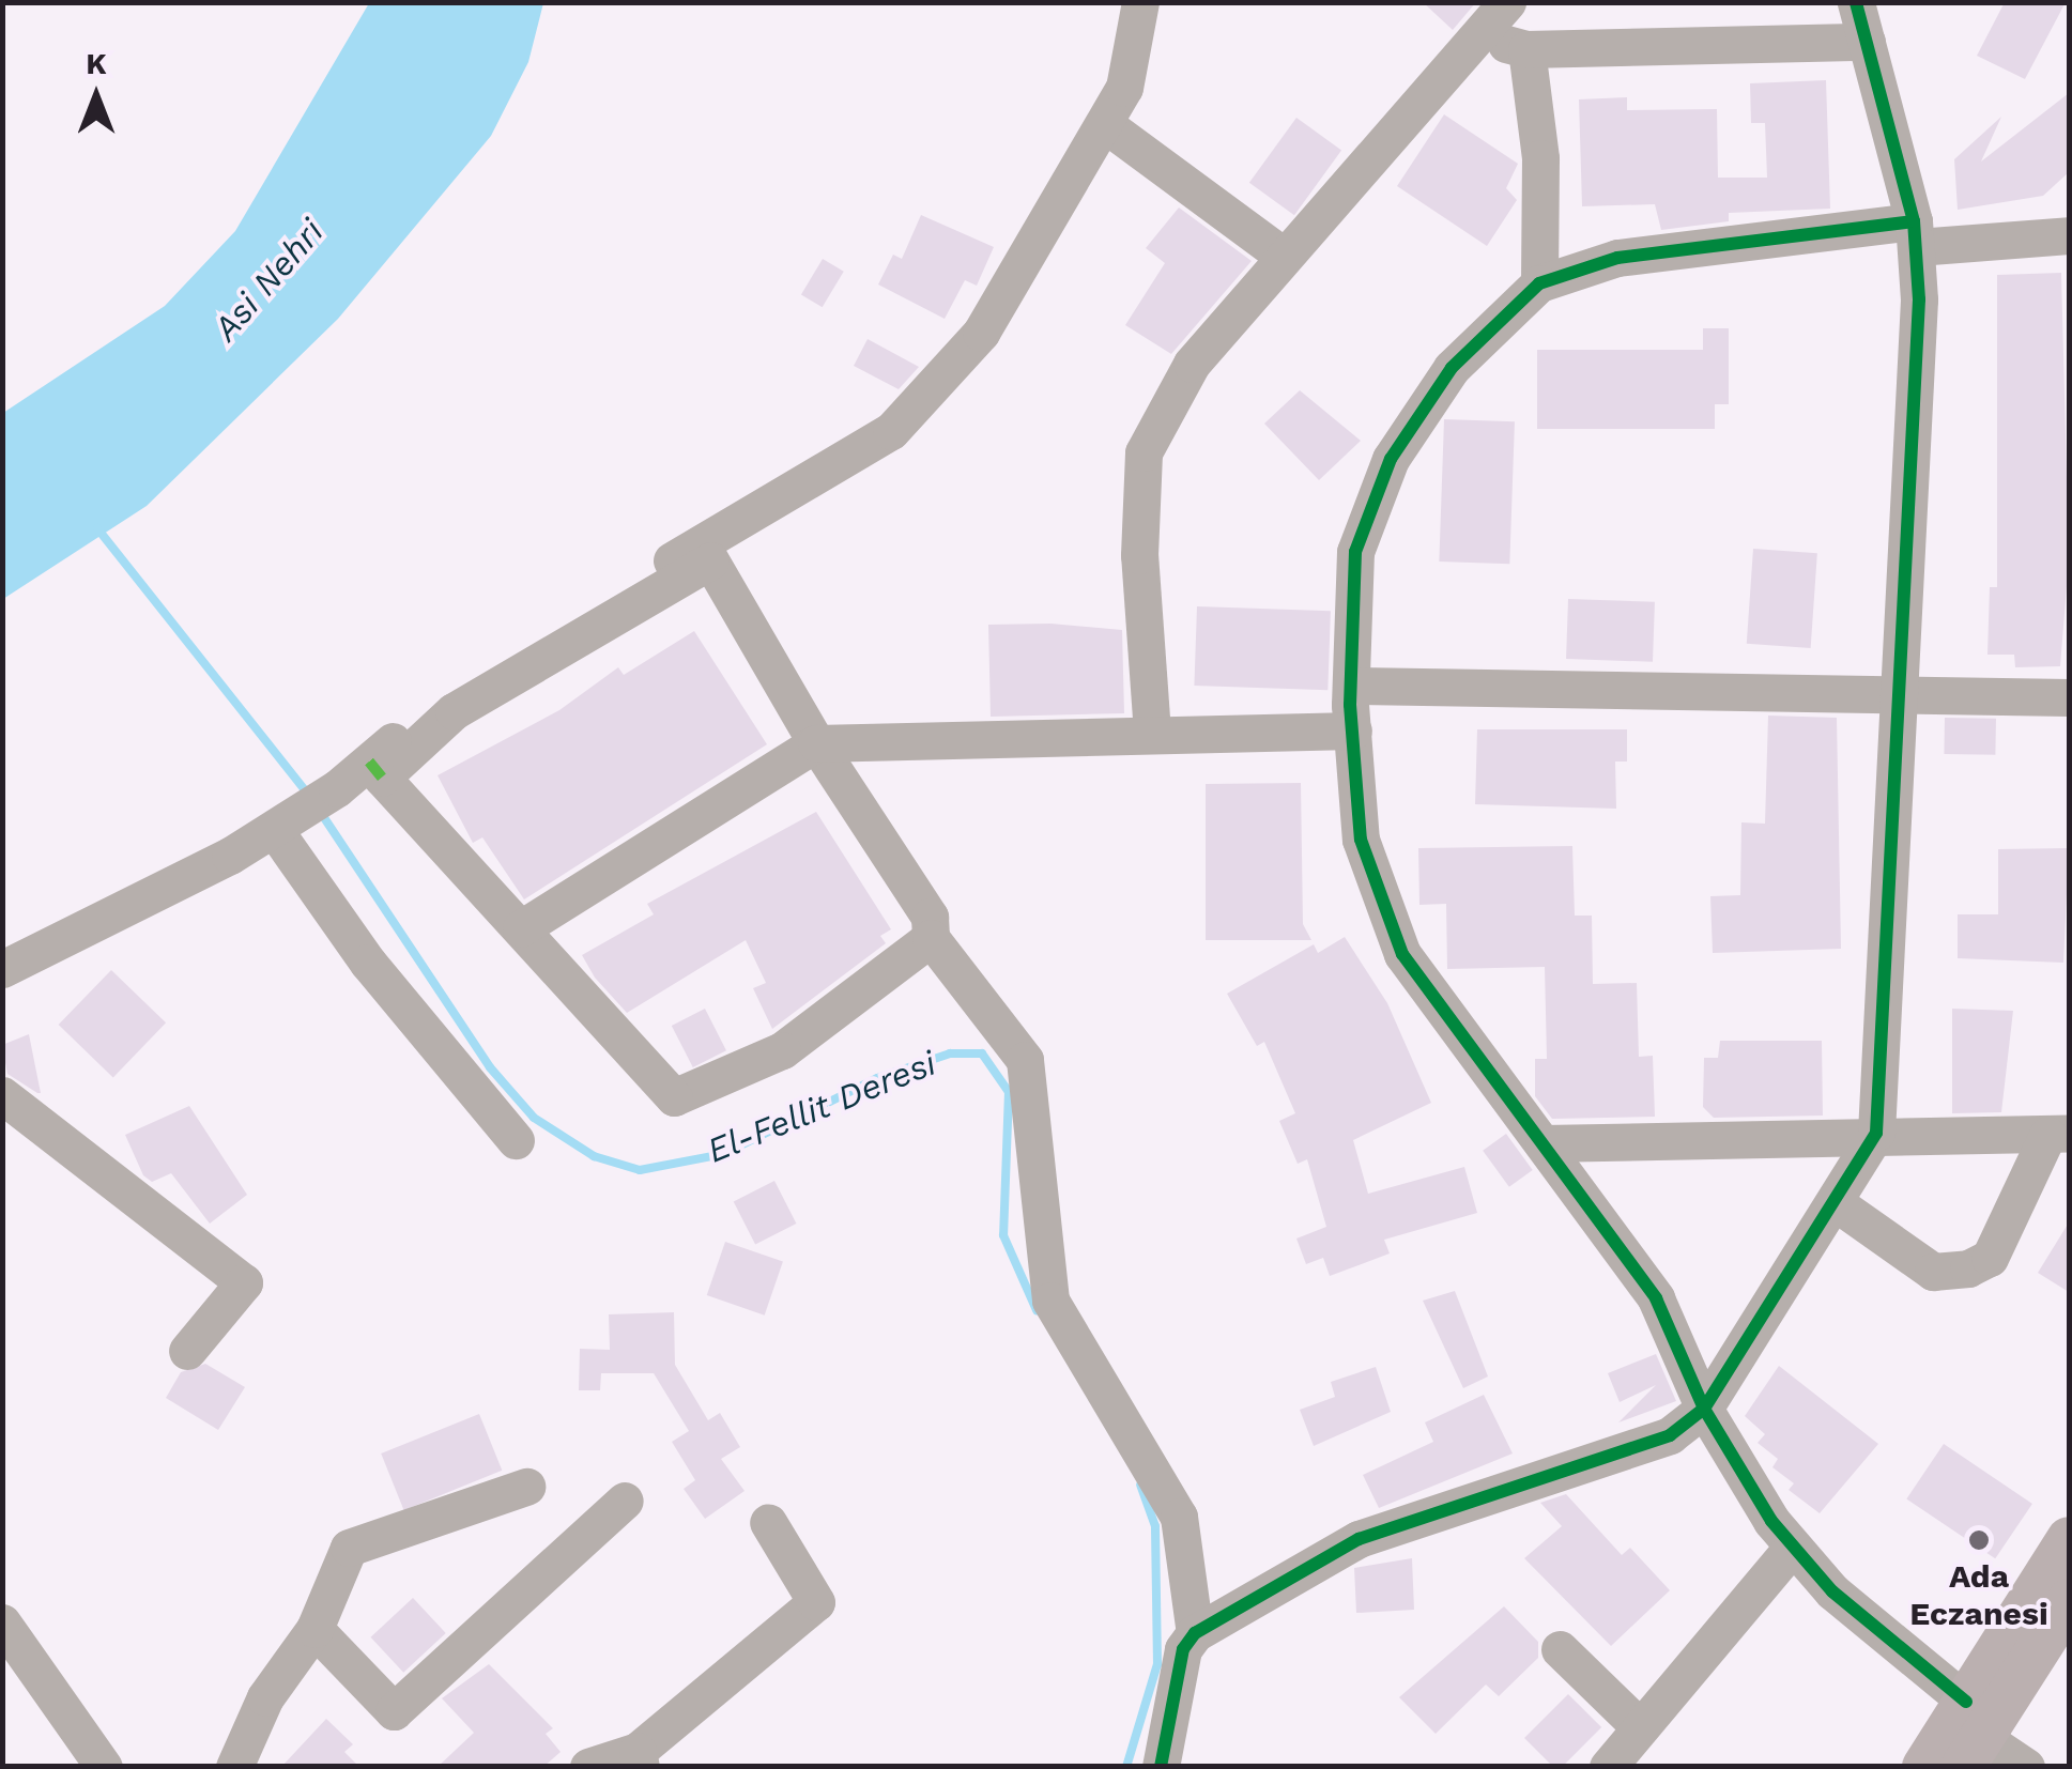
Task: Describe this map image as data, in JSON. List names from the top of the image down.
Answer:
{
  "water": ["Asi Nehri", "El-Fellit Deresi"],
  "places": ["Ada Eczanesi"],
  "north": "top"
}
